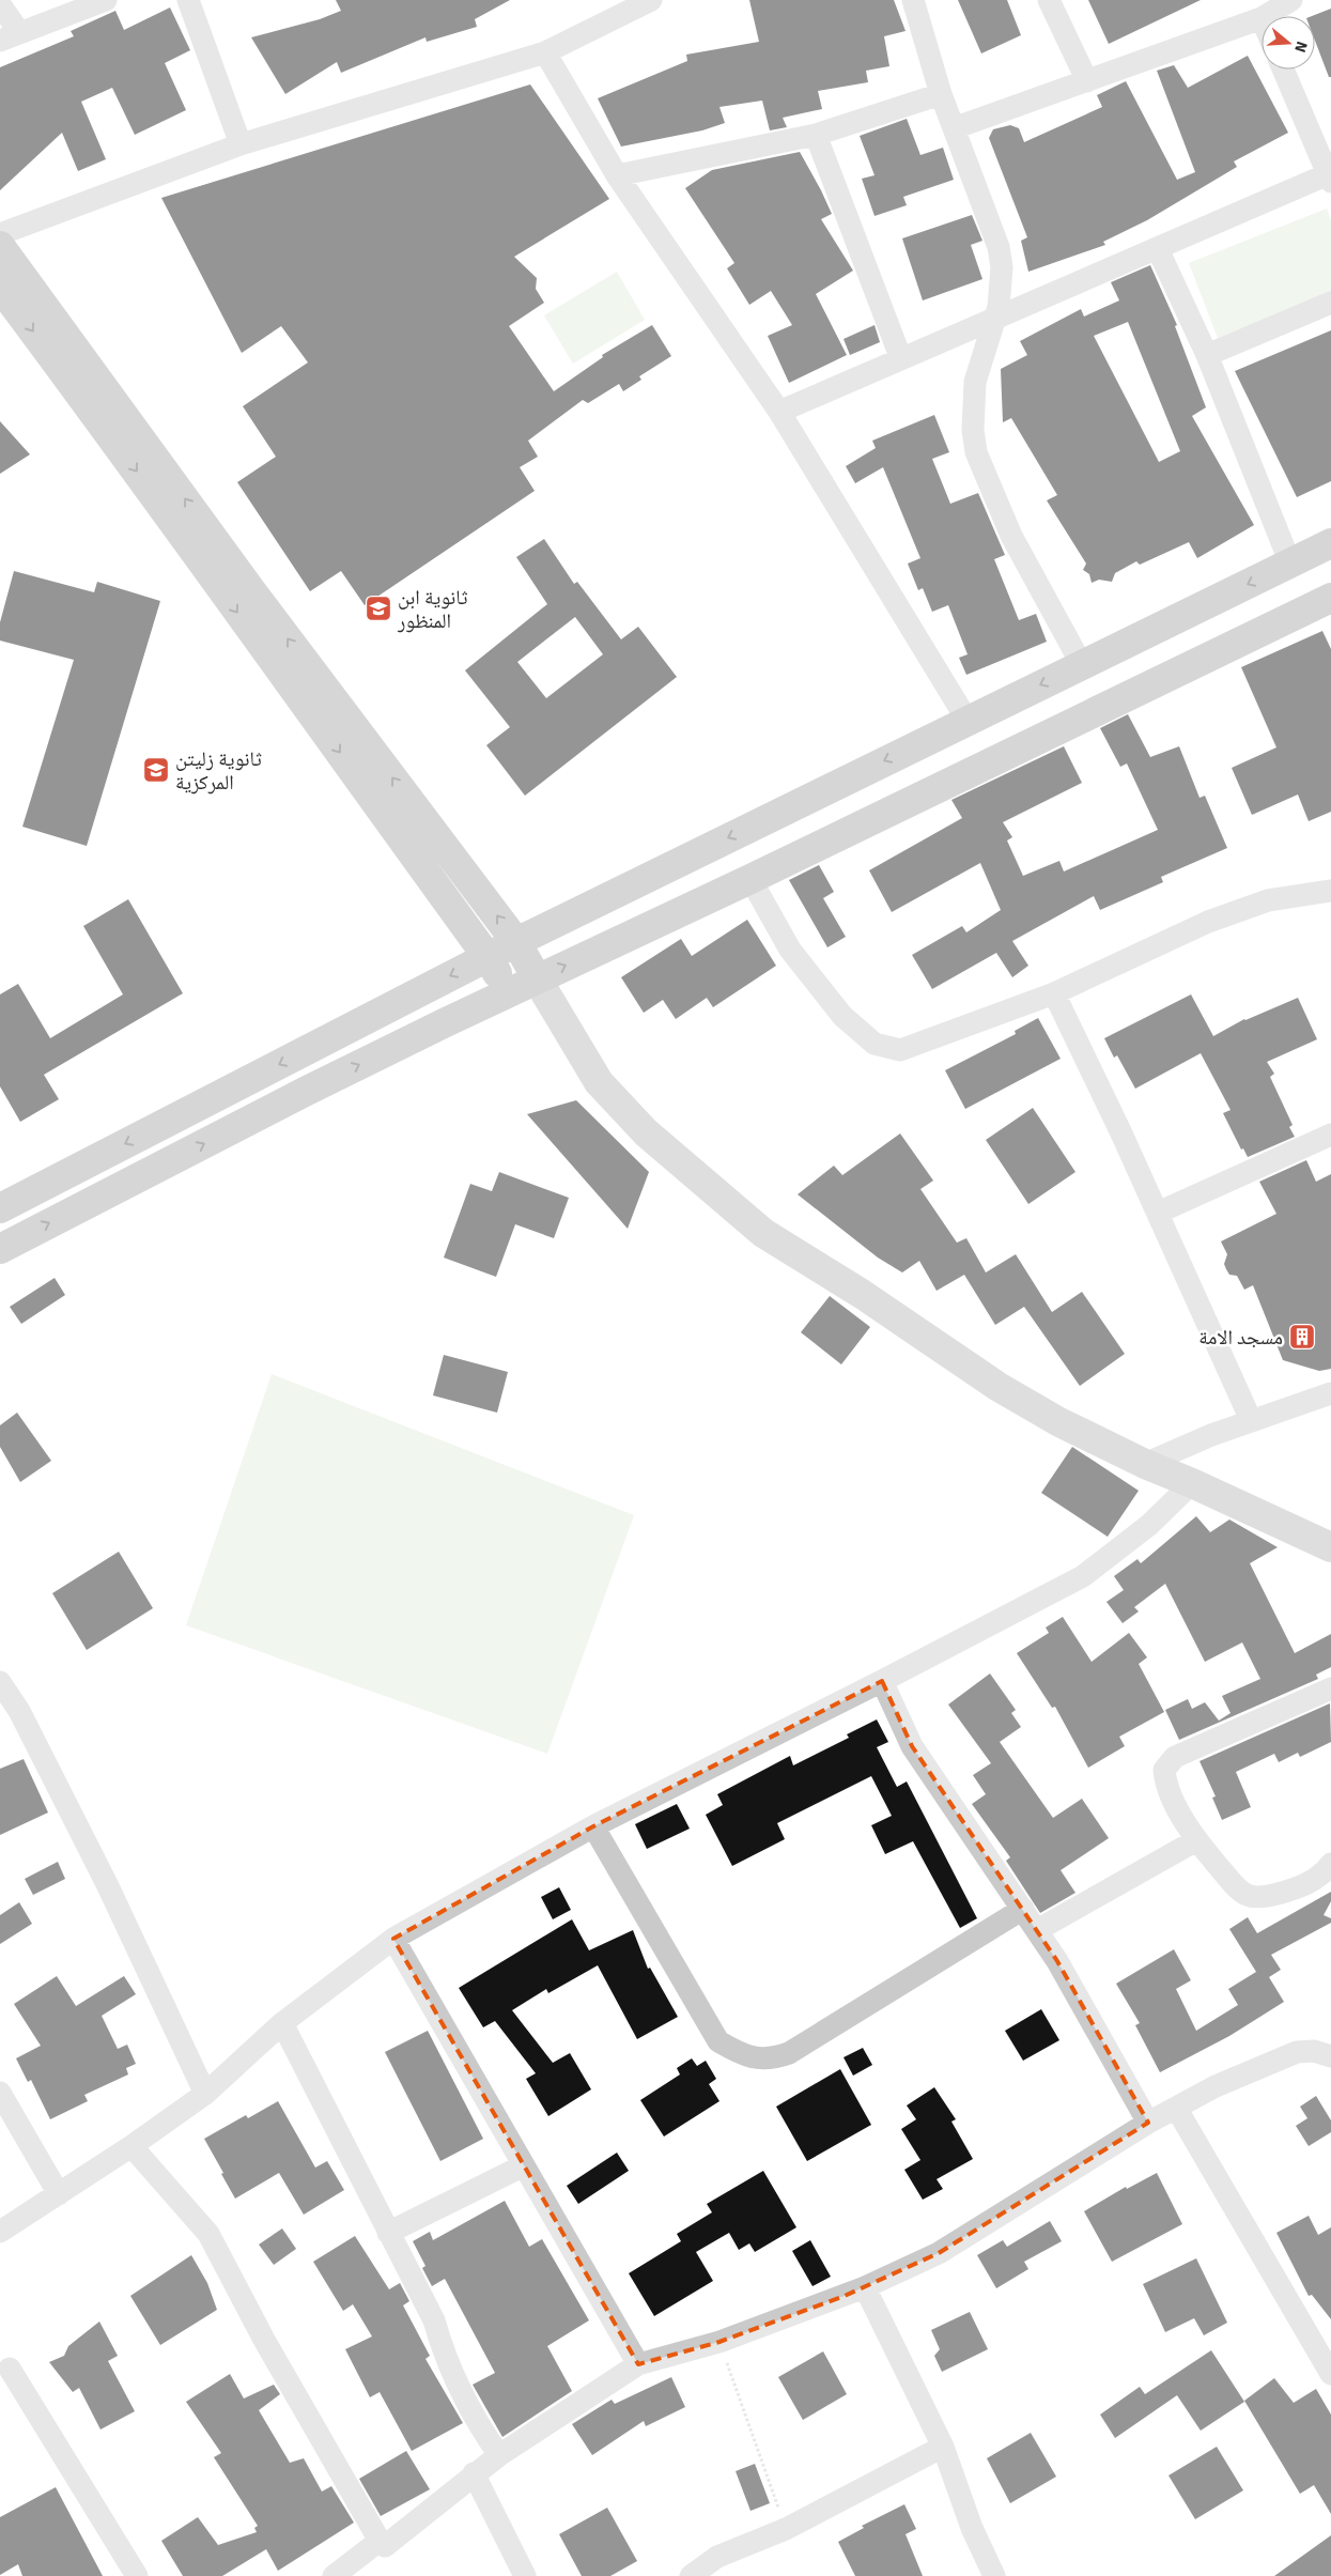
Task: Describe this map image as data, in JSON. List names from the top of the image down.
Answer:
{
  "places": {
    "school or university": ["ثانوية ابن المنظور", "ثانوية زليتن المركزية"],
    "building": ["مسجد الامة"]
  },
  "north": "right"
}
